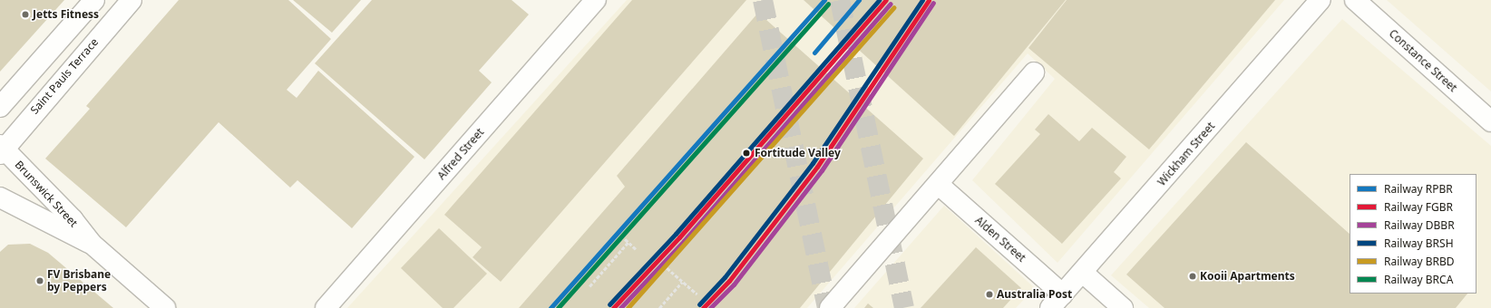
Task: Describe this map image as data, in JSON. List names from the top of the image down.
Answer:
{
  "streets": {
    "main road": [
      "Constance Street",
      "Saint Pauls Terrace",
      "Alfred Street",
      "Wickham Street",
      "Brunswick Street",
      "Alden Street"
    ]
  },
  "crossings": [
    ["Saint Pauls Terrace", "Brunswick Street"],
    ["Wickham Street", "Alden Street"]
  ],
  "places": [
    "Jetts Fitness",
    "Fortitude Valley",
    "Kooii Apartments",
    "FV Brisbane by Peppers",
    "Australia Post"
  ],
  "lines": [
    "rail line RPBR",
    "rail line FGBR",
    "rail line BRSH",
    "rail line DBBR",
    "rail line BRCA",
    "rail line BRBD"
  ],
  "legend": [
    "Railway RPBR",
    "Railway FGBR",
    "Railway DBBR",
    "Railway BRSH",
    "Railway BRBD",
    "Railway BRCA"
  ]
}
